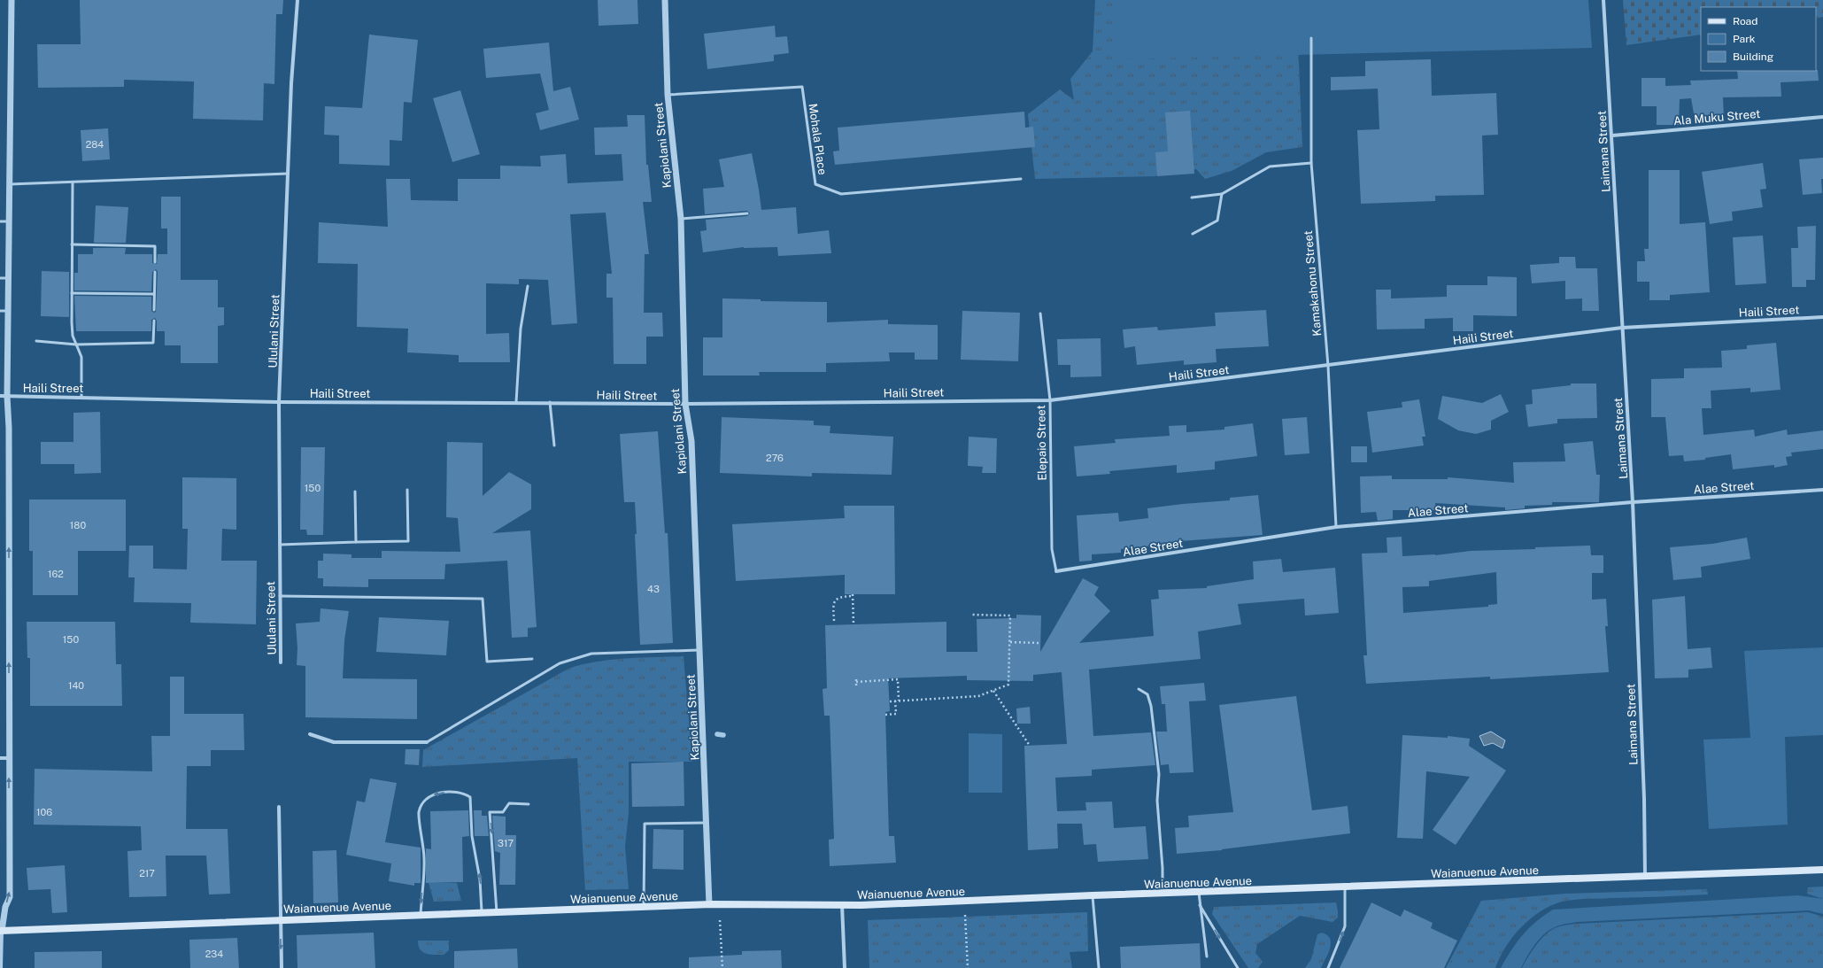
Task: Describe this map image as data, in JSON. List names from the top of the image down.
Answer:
{
  "streets": {
    "main road": ["Waianuenue Avenue"],
    "street": [
      "Ala Muku Street",
      "Kapiolani Street",
      "Laimana Street",
      "Haili Street",
      "Ululani Street",
      "Alae Street"
    ],
    "lane": ["Mohala Place", "Kamakahonu Street", "Elepaio Street"]
  },
  "crossings": [
    ["Ala Muku Street", "Laimana Street"],
    ["Mohala Place", "Kapiolani Street"],
    ["Kapiolani Street", "Haili Street"],
    ["Kapiolani Street", "Waianuenue Avenue"],
    ["Laimana Street", "Haili Street"],
    ["Laimana Street", "Alae Street"],
    ["Laimana Street", "Waianuenue Avenue"],
    ["Kamakahonu Street", "Haili Street"],
    ["Kamakahonu Street", "Alae Street"],
    ["Haili Street", "Ululani Street"],
    ["Haili Street", "Elepaio Street"],
    ["Elepaio Street", "Alae Street"]
  ],
  "house_numbers": [
    "284",
    "276",
    "150",
    "180",
    "162",
    "43",
    "150",
    "140",
    "106",
    "317",
    "217",
    "234"
  ],
  "legend": ["Road", "Park", "Building"]
}
